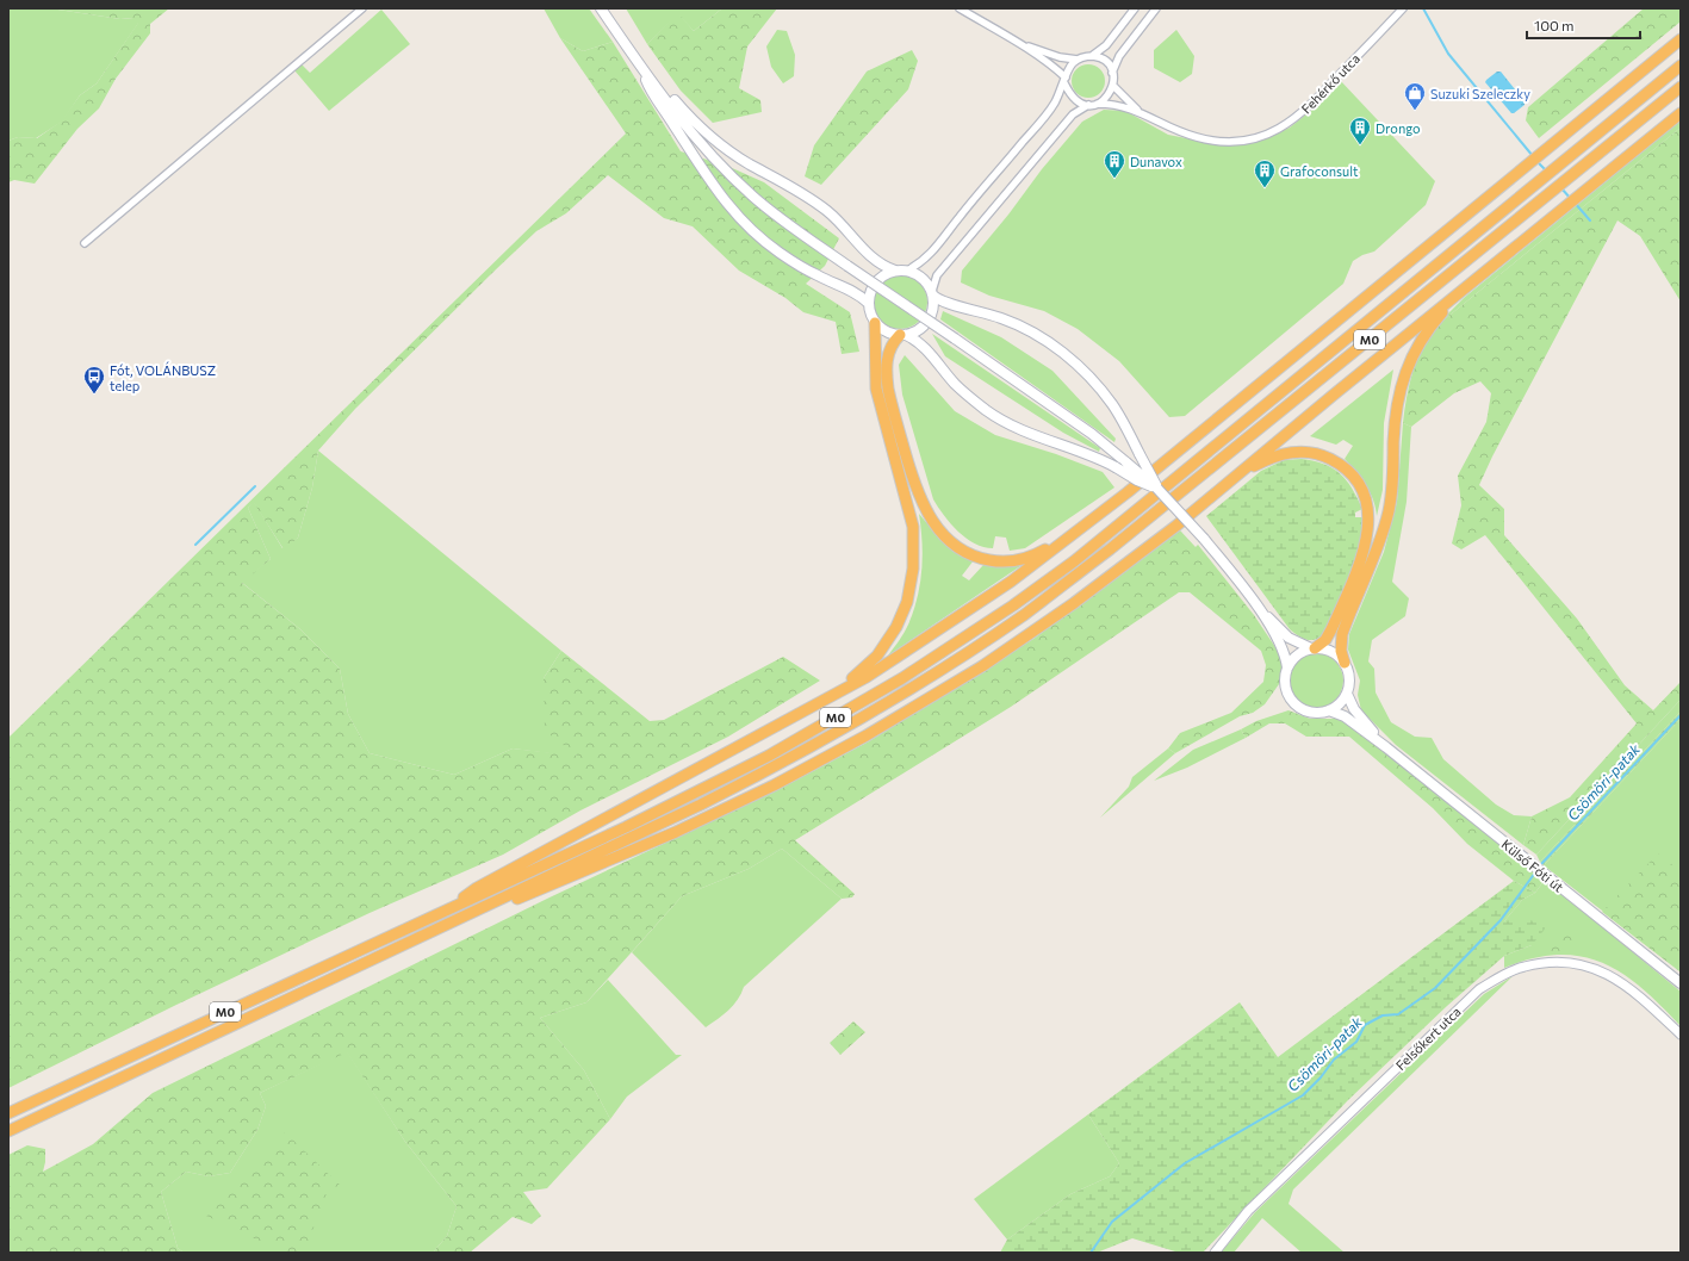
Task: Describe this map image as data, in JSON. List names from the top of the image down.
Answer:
{
  "streets": {
    "highway": ["M0"],
    "main road": ["Külső Fóti út"],
    "street": ["Fehérkő utca", "Felsőkert utca"]
  },
  "water": ["Csömöri-patak"],
  "places": {
    "shop": ["Suzuki Szeleczky"],
    "building": ["Drongo", "Dunavox", "Grafoconsult"],
    "bus stop": ["Fót, VOLÁNBUSZ telep"]
  },
  "scale_bar": "100 m"
}
